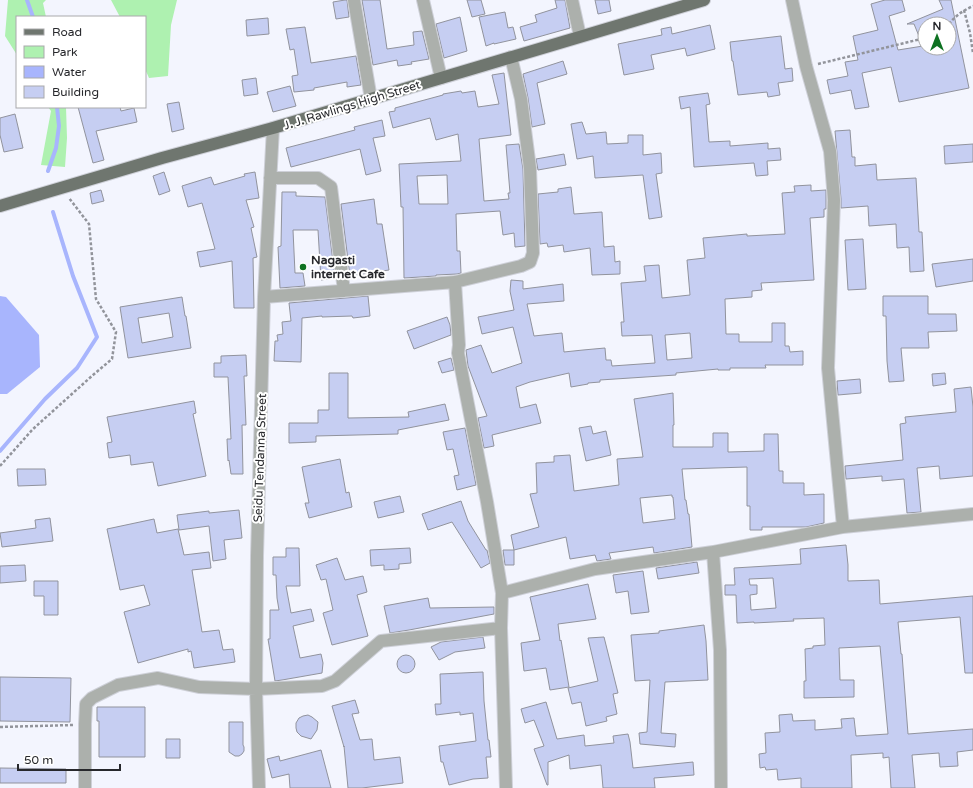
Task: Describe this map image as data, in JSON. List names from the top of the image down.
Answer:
{
  "streets": {
    "main road": ["J. J. Rawlings High Street"],
    "street": ["Seidu Tendanna Street"]
  },
  "crossings": [
    ["J. J. Rawlings High Street", "Seidu Tendanna Street"]
  ],
  "places": ["Nagasti internet Cafe"],
  "legend": [
    "Road",
    "Park",
    "Water",
    "Building"
  ],
  "scale_bar": "50 m",
  "north": "top"
}
